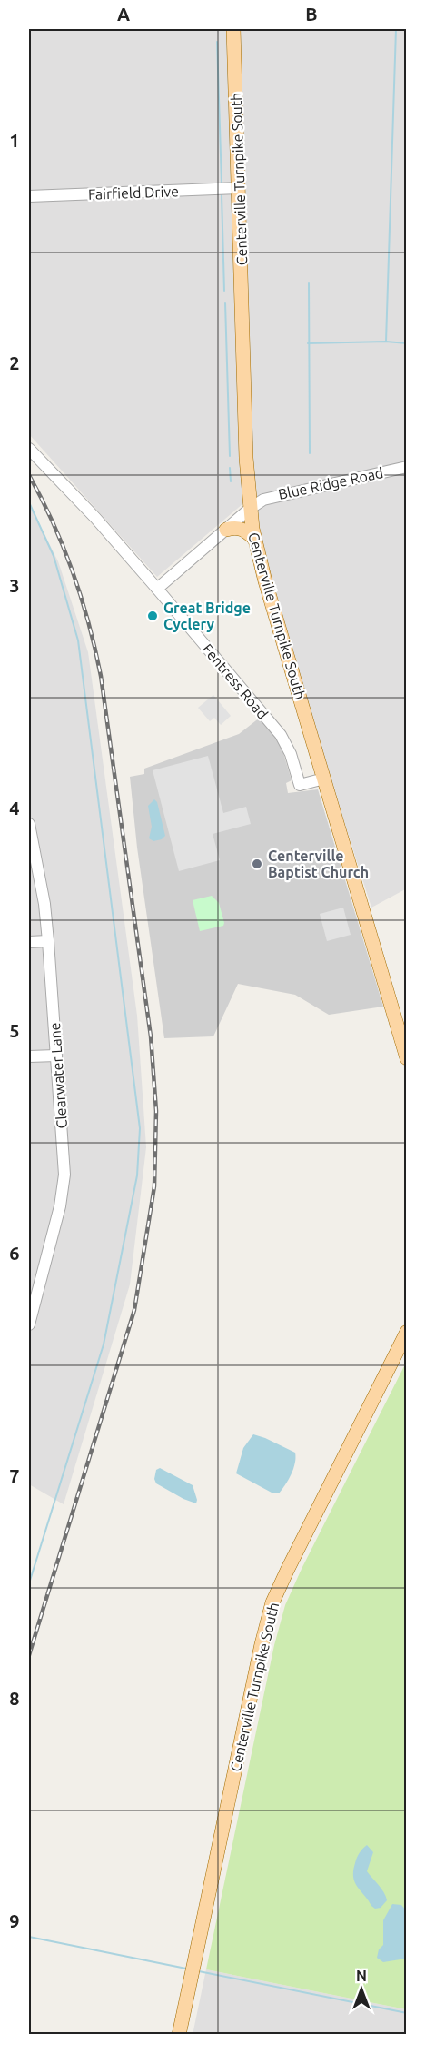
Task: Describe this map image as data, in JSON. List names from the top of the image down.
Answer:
{
  "streets": {
    "main road": ["Centerville Turnpike South"],
    "street": [
      "Fairfield Drive",
      "Blue Ridge Road",
      "Fentress Road",
      "Clearwater Lane"
    ]
  },
  "crossings": [
    ["Centerville Turnpike South", "Fairfield Drive"],
    ["Centerville Turnpike South", "Blue Ridge Road"],
    ["Centerville Turnpike South", "Fentress Road"],
    ["Blue Ridge Road", "Fentress Road"]
  ],
  "places": ["Great Bridge Cyclery", "Centerville Baptist Church"],
  "north": "top",
  "grid": {
    "columns": ["A", "B"],
    "rows": [
      "1",
      "2",
      "3",
      "4",
      "5",
      "6",
      "7",
      "8",
      "9"
    ]
  }
}
